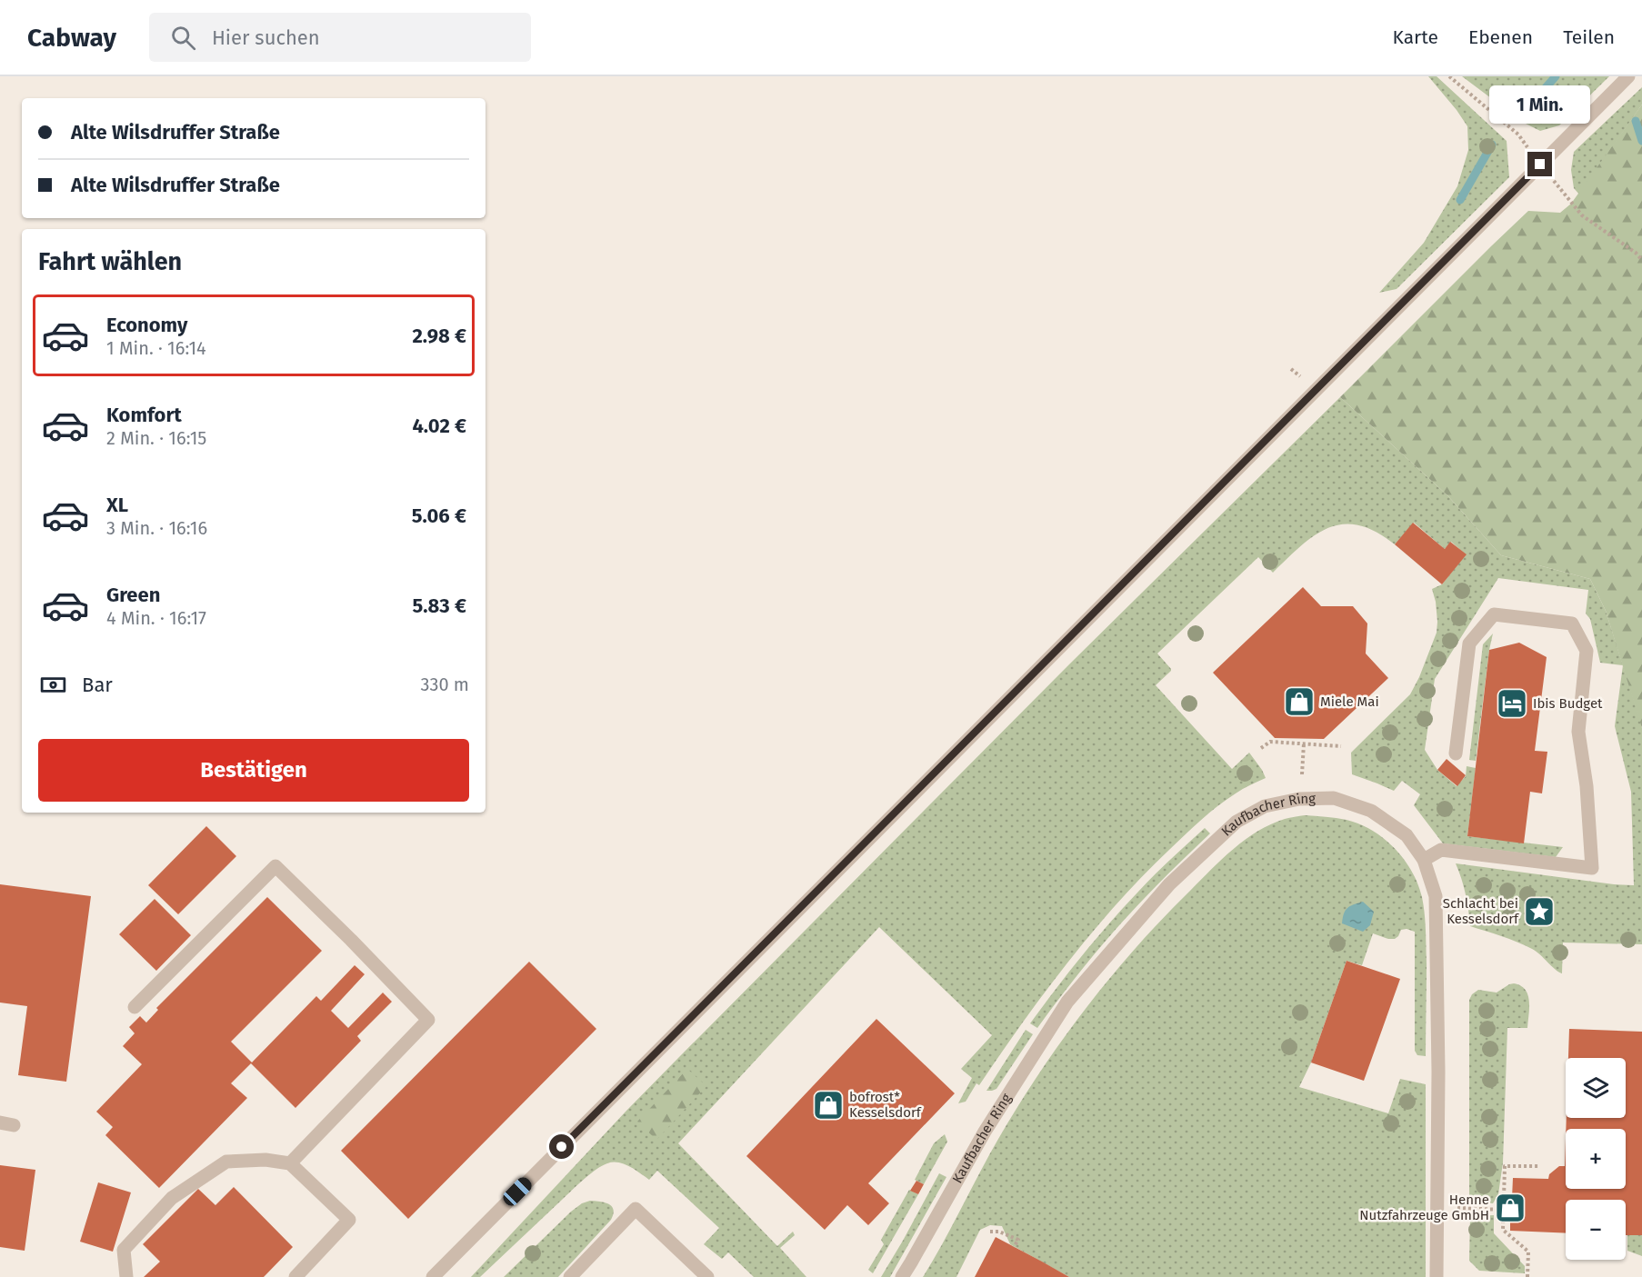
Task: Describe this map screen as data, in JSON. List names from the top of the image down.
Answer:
{
  "streets": {
    "street": ["Kaufbacher Ring"]
  },
  "places": {
    "shop": ["Miele Mai", "bofrost* Kesselsdorf", "Henne Nutzfahrzeuge GmbH"],
    "hotel": ["Ibis Budget"],
    "place": ["Schlacht bei Kesselsdorf"]
  },
  "page": {
    "header": "Cabway",
    "search": "Hier suchen",
    "nav": ["Karte", "Ebenen", "Teilen"],
    "bubble": "1 Min.",
    "banner": ["Alte Wilsdruffer Straße", "Alte Wilsdruffer Straße"],
    "heading": "Fahrt wählen",
    "list": [
      {
        "name": "Economy",
        "note": "1 Min. · 16:14",
        "value": "2.98 €"
      },
      {
        "name": "Komfort",
        "note": "2 Min. · 16:15",
        "value": "4.02 €"
      },
      {
        "name": "XL",
        "note": "3 Min. · 16:16",
        "value": "5.06 €"
      },
      {
        "name": "Green",
        "note": "4 Min. · 16:17",
        "value": "5.83 €"
      }
    ],
    "pay": ["Bar", "330 m"],
    "buttons": "Bestätigen",
    "map_buttons": ["+", "−"]
  }
}
